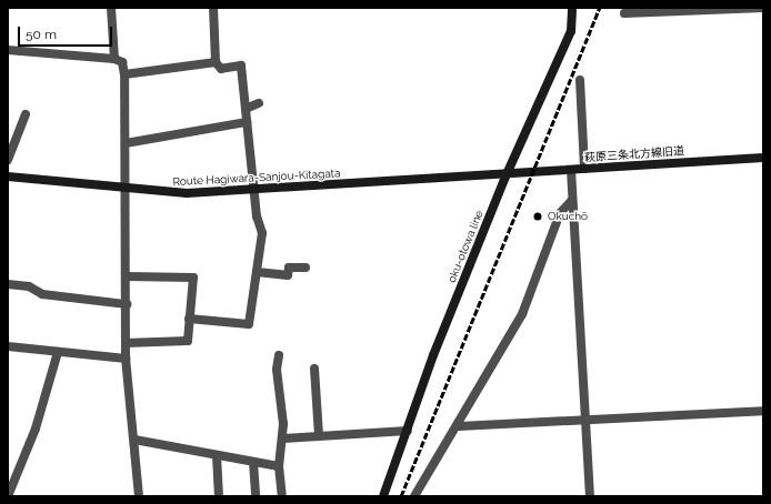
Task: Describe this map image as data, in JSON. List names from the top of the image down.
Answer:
{
  "streets": {
    "main road": ["萩原三条北方線旧道", "Route Hagiwara-Sanjou-Kitagata", "oku-otowa line"]
  },
  "crossings": [
    ["萩原三条北方線旧道", "Route Hagiwara-Sanjou-Kitagata"],
    ["萩原三条北方線旧道", "oku-otowa line"],
    ["Route Hagiwara-Sanjou-Kitagata", "oku-otowa line"]
  ],
  "places": ["Okuchō"],
  "scale_bar": "50 m"
}
